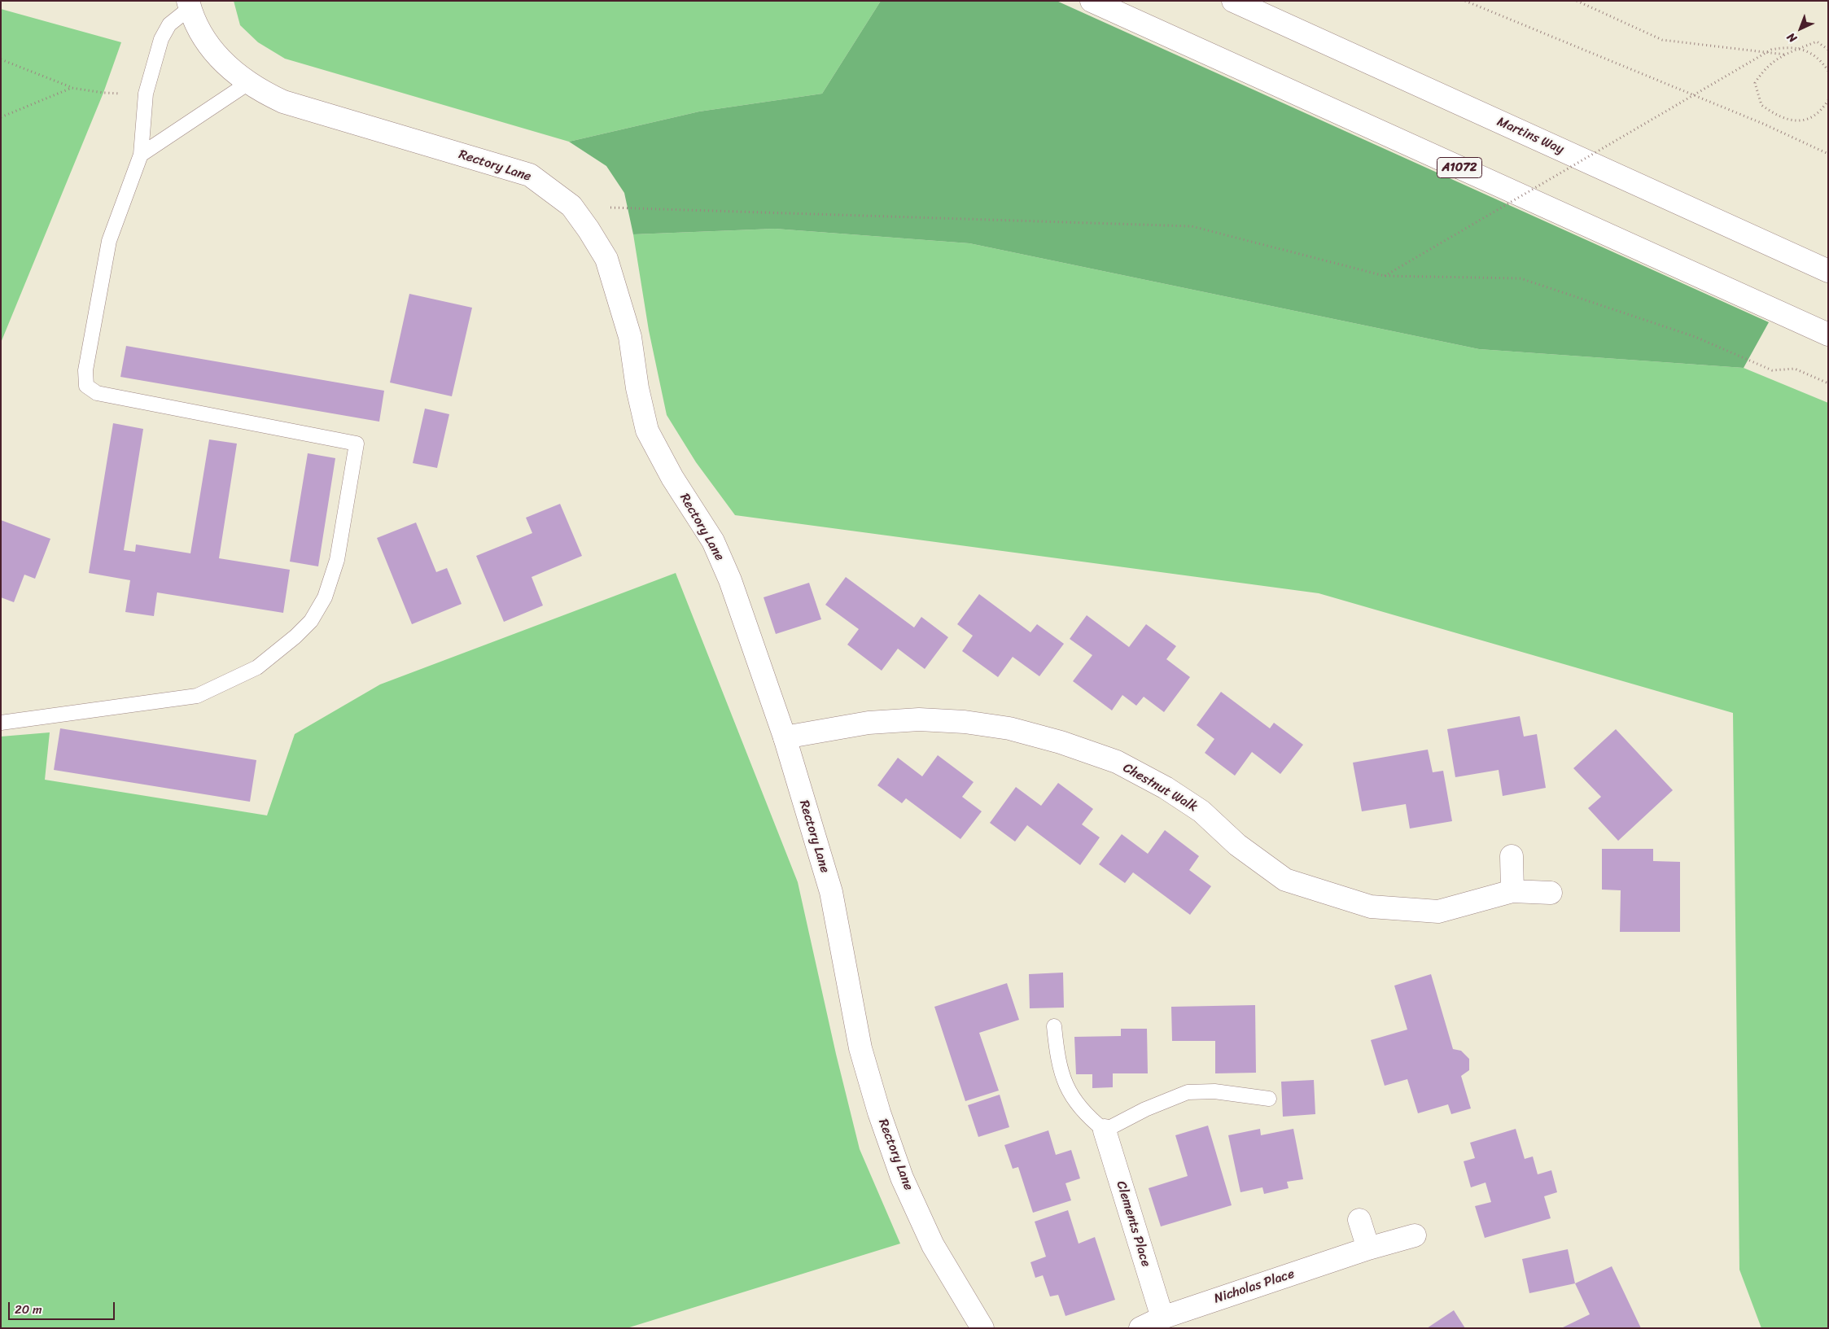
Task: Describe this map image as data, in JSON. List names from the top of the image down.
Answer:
{
  "streets": {
    "street": [
      "Martins Way",
      "Rectory Lane",
      "A1072",
      "Chestnut Walk",
      "Clements Place",
      "Nicholas Place"
    ]
  },
  "crossings": [
    ["Rectory Lane", "Chestnut Walk"],
    ["Clements Place", "Nicholas Place"]
  ],
  "scale_bar": "20 m",
  "north": "bottom left"
}
